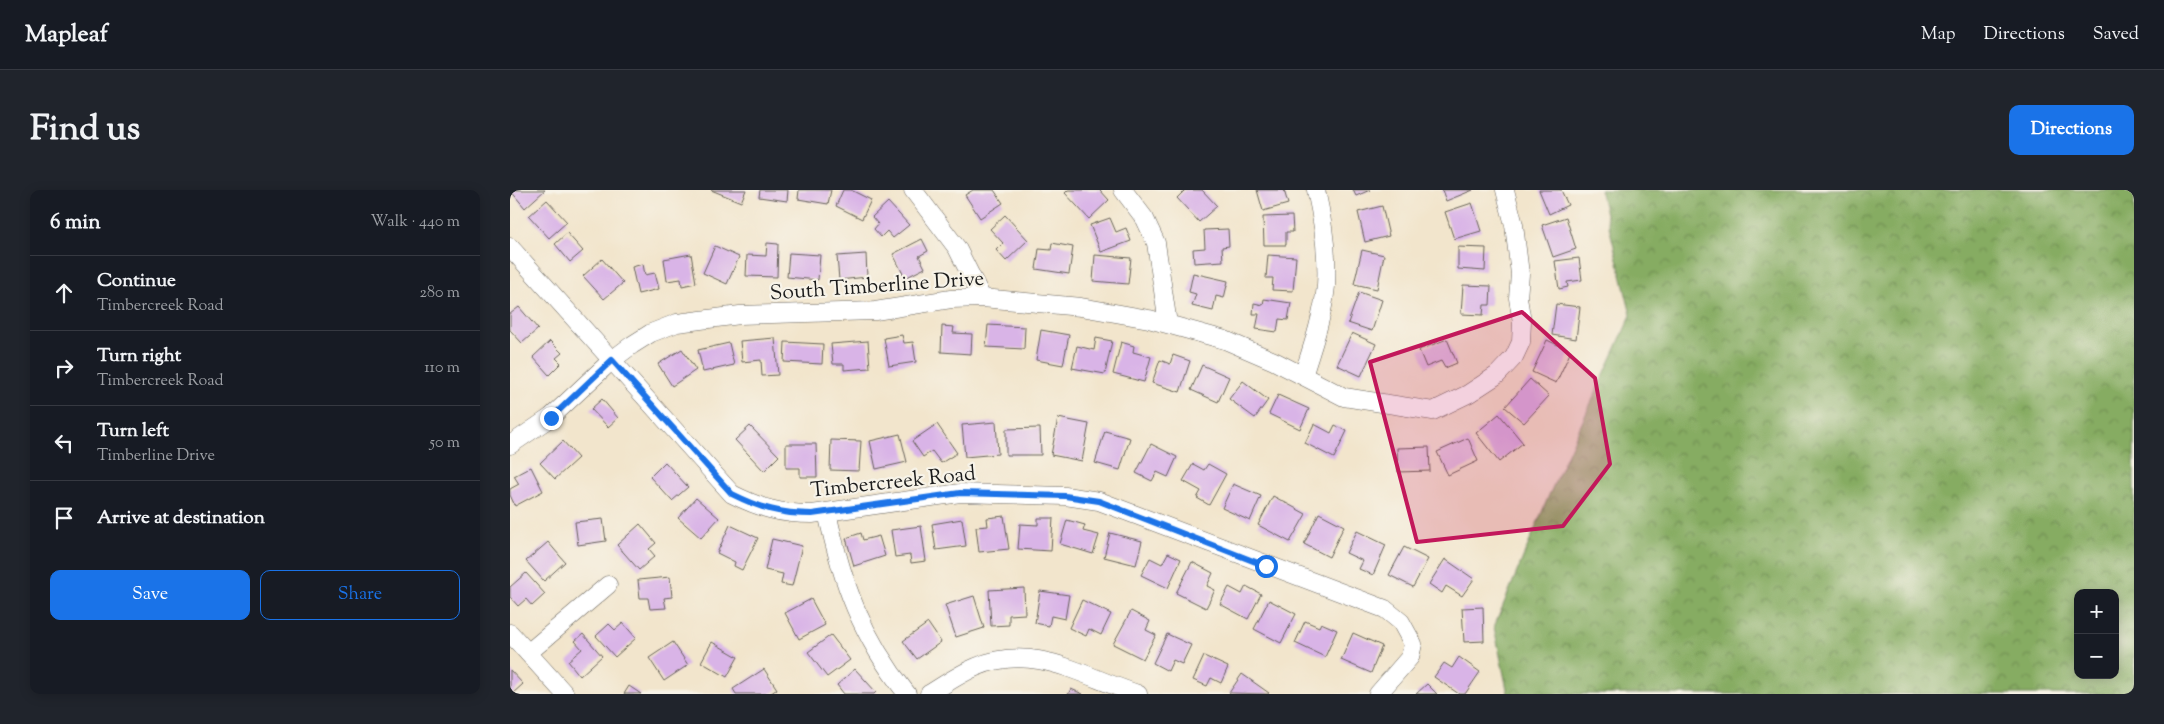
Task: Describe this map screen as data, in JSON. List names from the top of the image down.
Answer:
{
  "streets": {
    "street": ["South Timberline Drive", "Timbercreek Road"]
  },
  "crossings": [
    ["South Timberline Drive", "Timbercreek Road"]
  ],
  "page": {
    "header": "Mapleaf",
    "nav": ["Map", "Directions", "Saved"],
    "title": "Find us",
    "buttons": [
      "Directions",
      ["Save", "Share"]
    ],
    "heading": ["6 min", "Walk · 440 m"],
    "list": [
      ["Continue", "Timbercreek Road", "280 m"],
      ["Turn right", "Timbercreek Road", "110 m"],
      ["Turn left", "Timberline Drive", "50 m"],
      "Arrive at destination"
    ],
    "map_buttons": ["+", "−"]
  }
}
